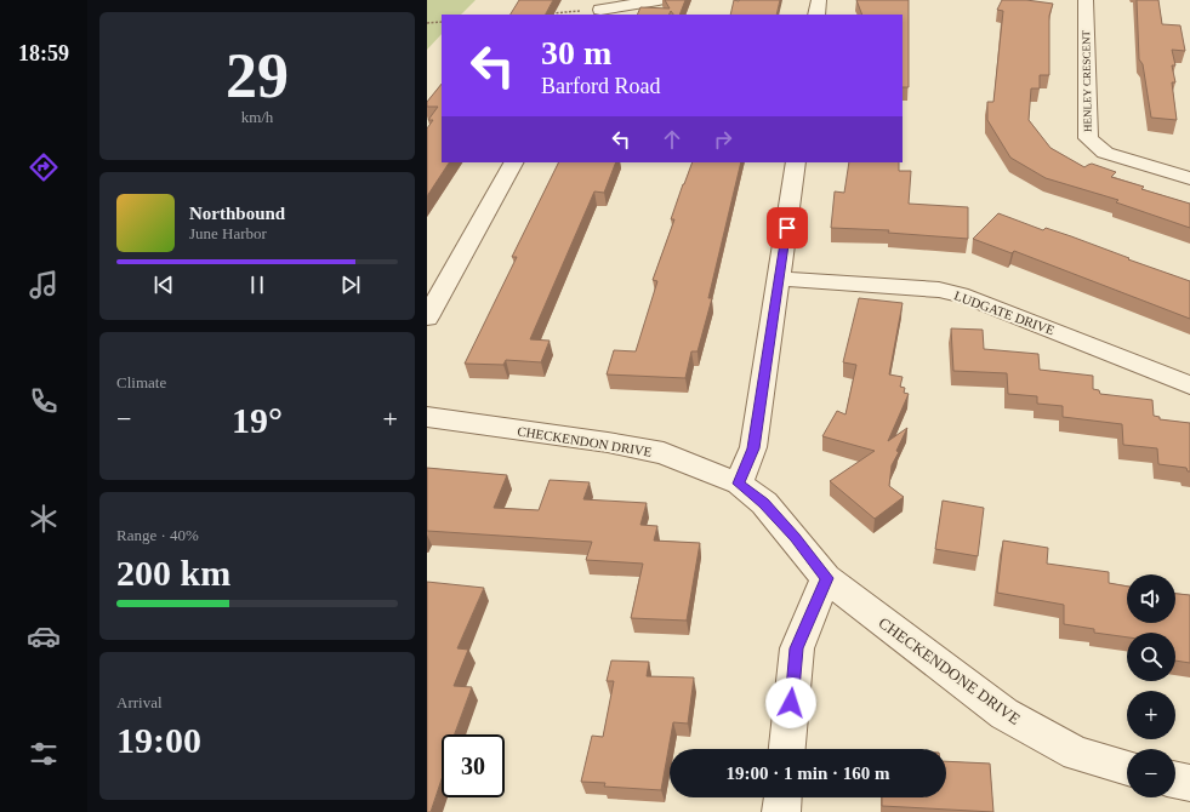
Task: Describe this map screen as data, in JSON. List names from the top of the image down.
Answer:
{
  "streets": {
    "street": [
      "HENLEY CRESCENT",
      "LUDGATE DRIVE",
      "CHECKENDON DRIVE",
      "CHECKENDONE DRIVE"
    ]
  },
  "crossings": [
    ["CHECKENDON DRIVE", "CHECKENDONE DRIVE"]
  ],
  "page": {
    "tabs": "18:59",
    "tile": [
      ["29", "km/h"],
      "Climate",
      ["Range · 40%", "200 km"],
      ["Arrival", "19:00"]
    ],
    "turn": ["30 m", "Barford Road"],
    "song": ["Northbound", "June Harbor"],
    "heat": ["−", "19°", "+"],
    "map_buttons": ["+", "−"],
    "limit": "30",
    "trip": "19:00 · 1 min · 160 m"
  }
}
